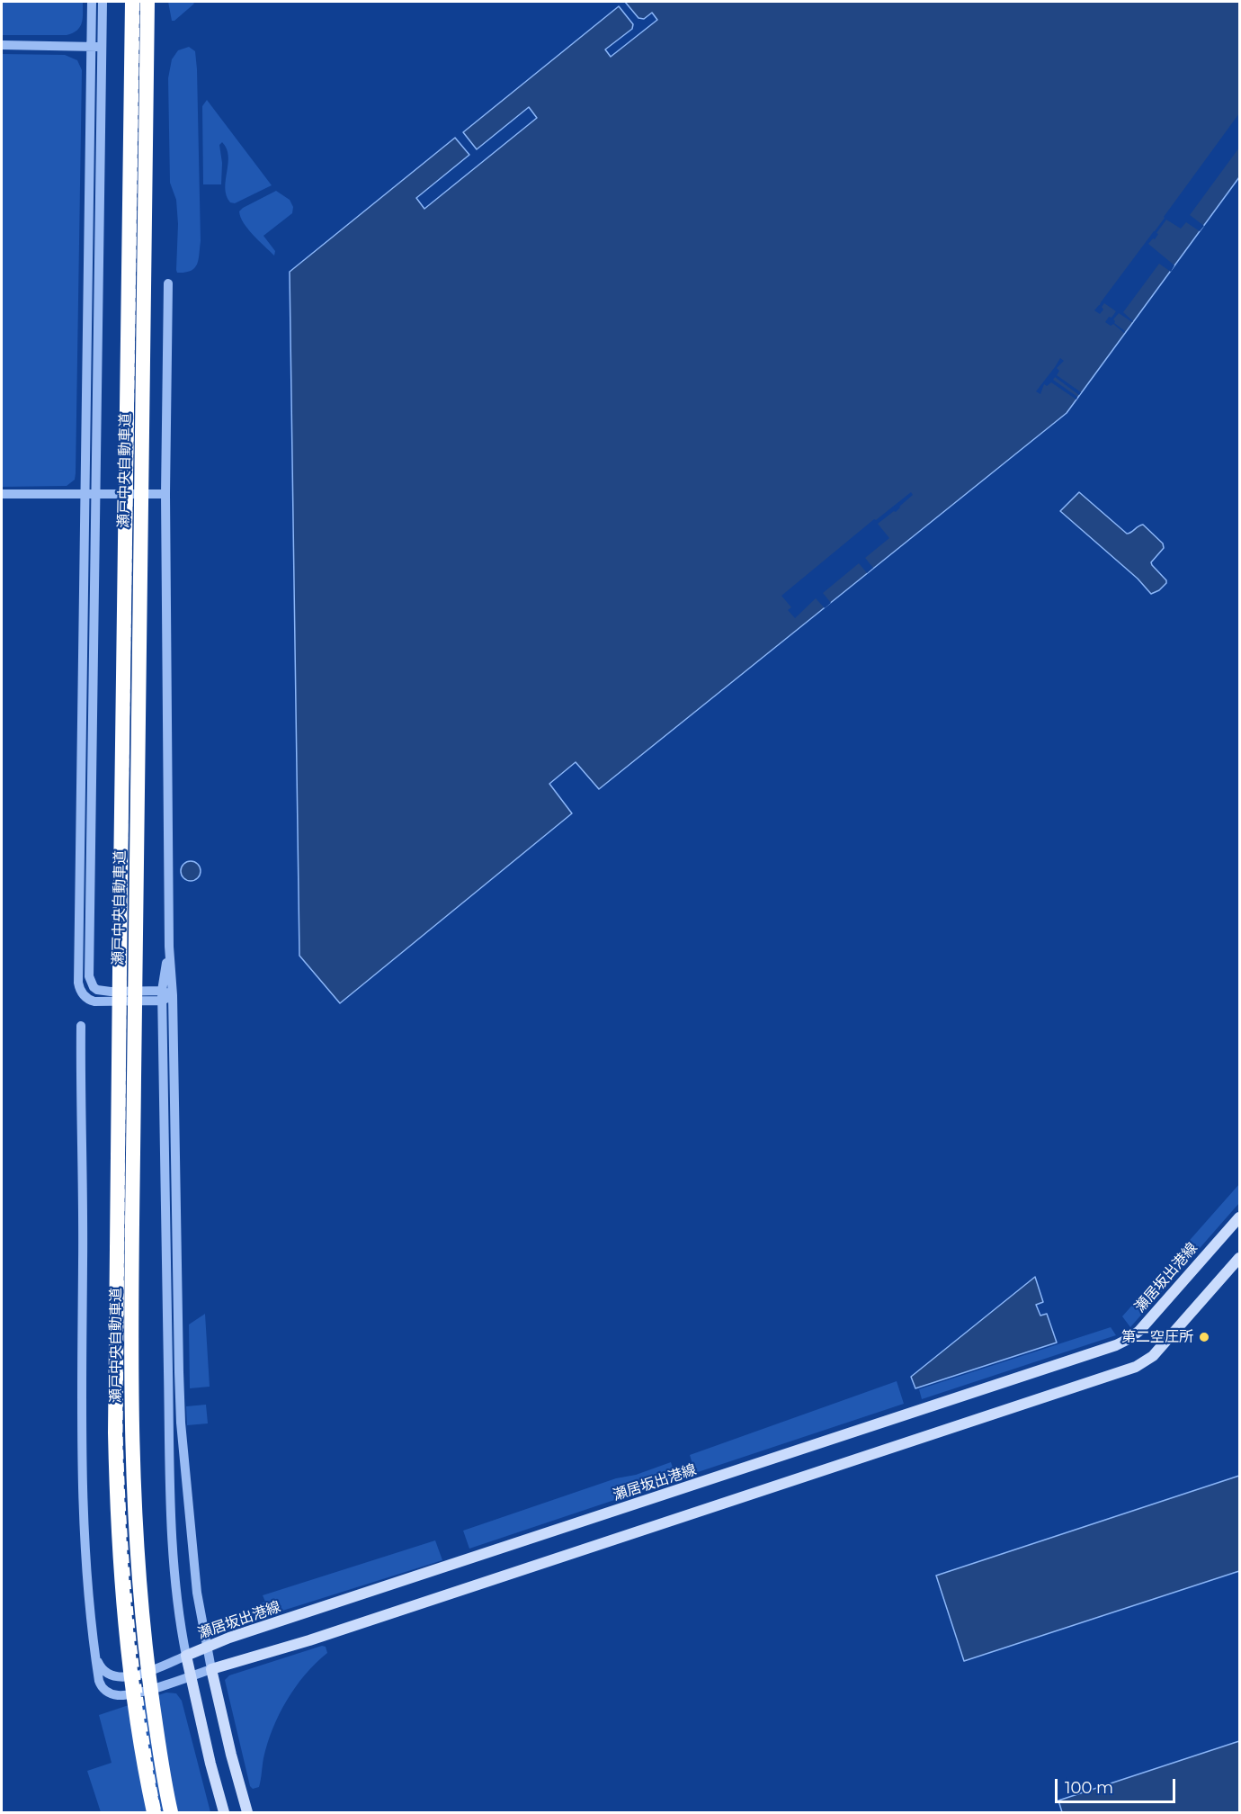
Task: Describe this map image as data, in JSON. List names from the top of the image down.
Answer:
{
  "streets": {
    "highway": ["瀬戸中央自動車道"],
    "main road": ["瀬居坂出港線"]
  },
  "places": ["第二空圧所"],
  "scale_bar": "100 m"
}
